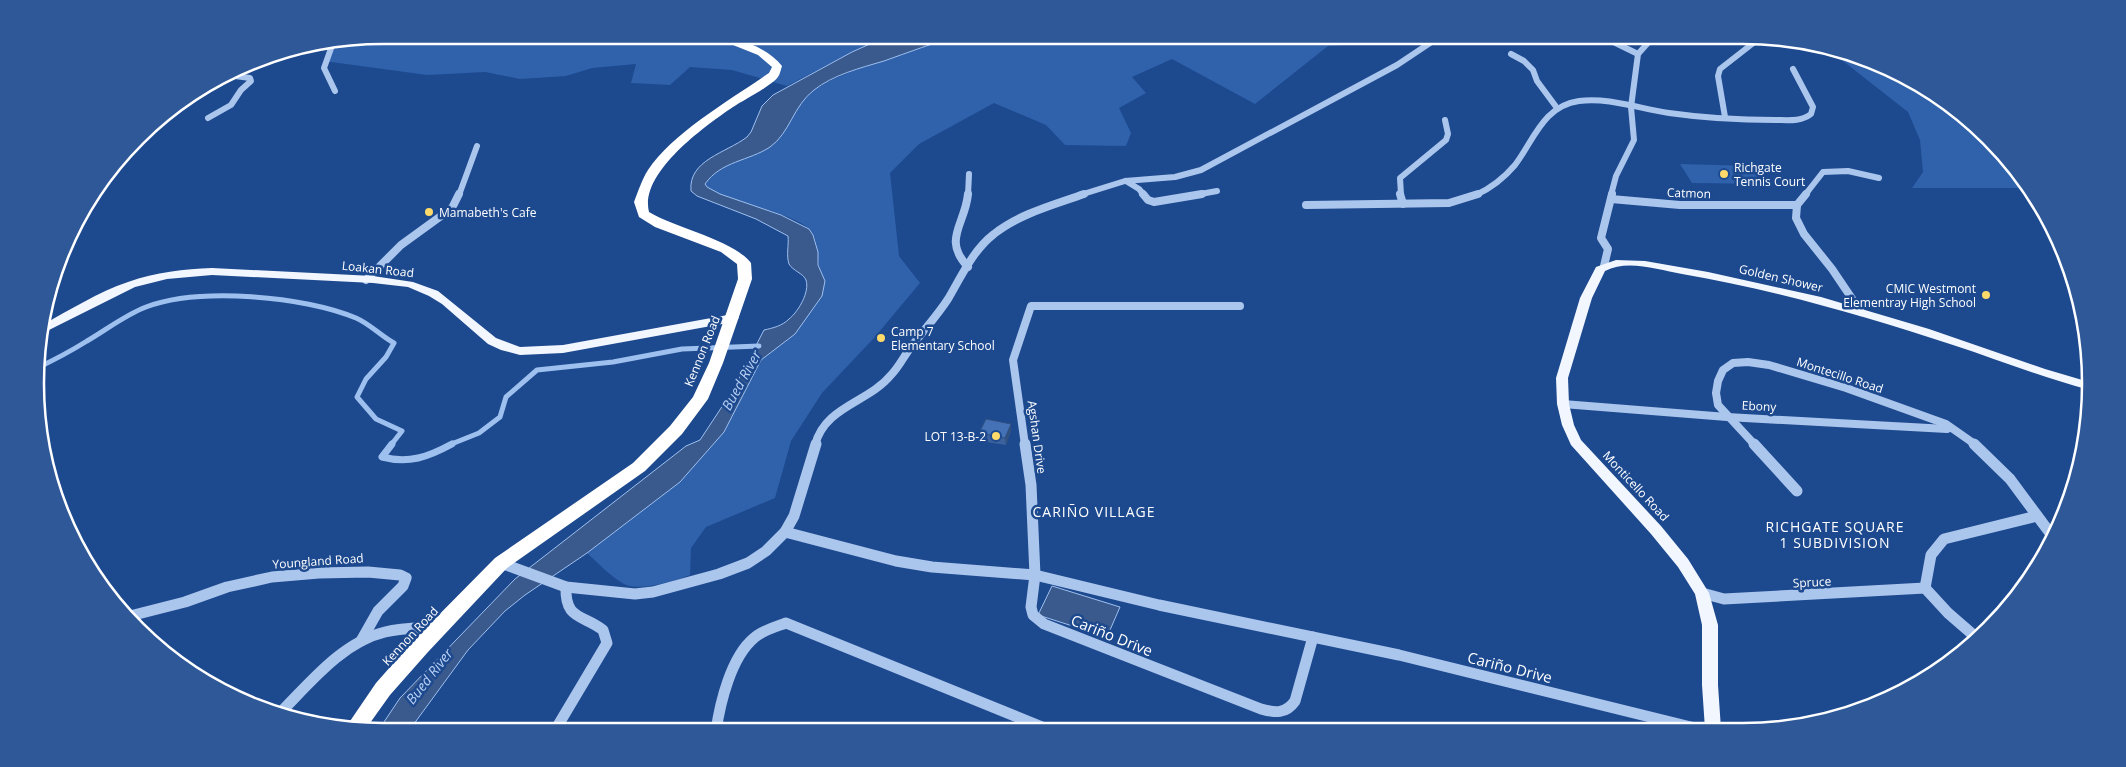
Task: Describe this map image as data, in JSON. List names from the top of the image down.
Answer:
{
  "streets": {
    "highway": ["Kennon Road"],
    "main road": ["Loakan Road", "Golden Shower", "Monticello Road"],
    "street": [
      "Catmon",
      "Montecillo Road",
      "Ebony",
      "Agshan Drive",
      "Youngland Road",
      "Spruce",
      "Cariño Drive"
    ]
  },
  "crossings": [
    ["Loakan Road", "Kennon Road"],
    ["Golden Shower", "Monticello Road"],
    ["Montecillo Road", "Ebony"],
    ["Ebony", "Monticello Road"],
    ["Agshan Drive", "Cariño Drive"],
    ["Monticello Road", "Spruce"]
  ],
  "districts": ["CARIÑO VILLAGE", "RICHGATE SQUARE 1 SUBDIVISION"],
  "water": ["Bued River"],
  "places": [
    "Richgate Tennis Court",
    "Mamabeth's Cafe",
    "CMIC Westmont Elementray High School",
    "Camp 7 Elementary School",
    "LOT 13-B-2"
  ]
}
